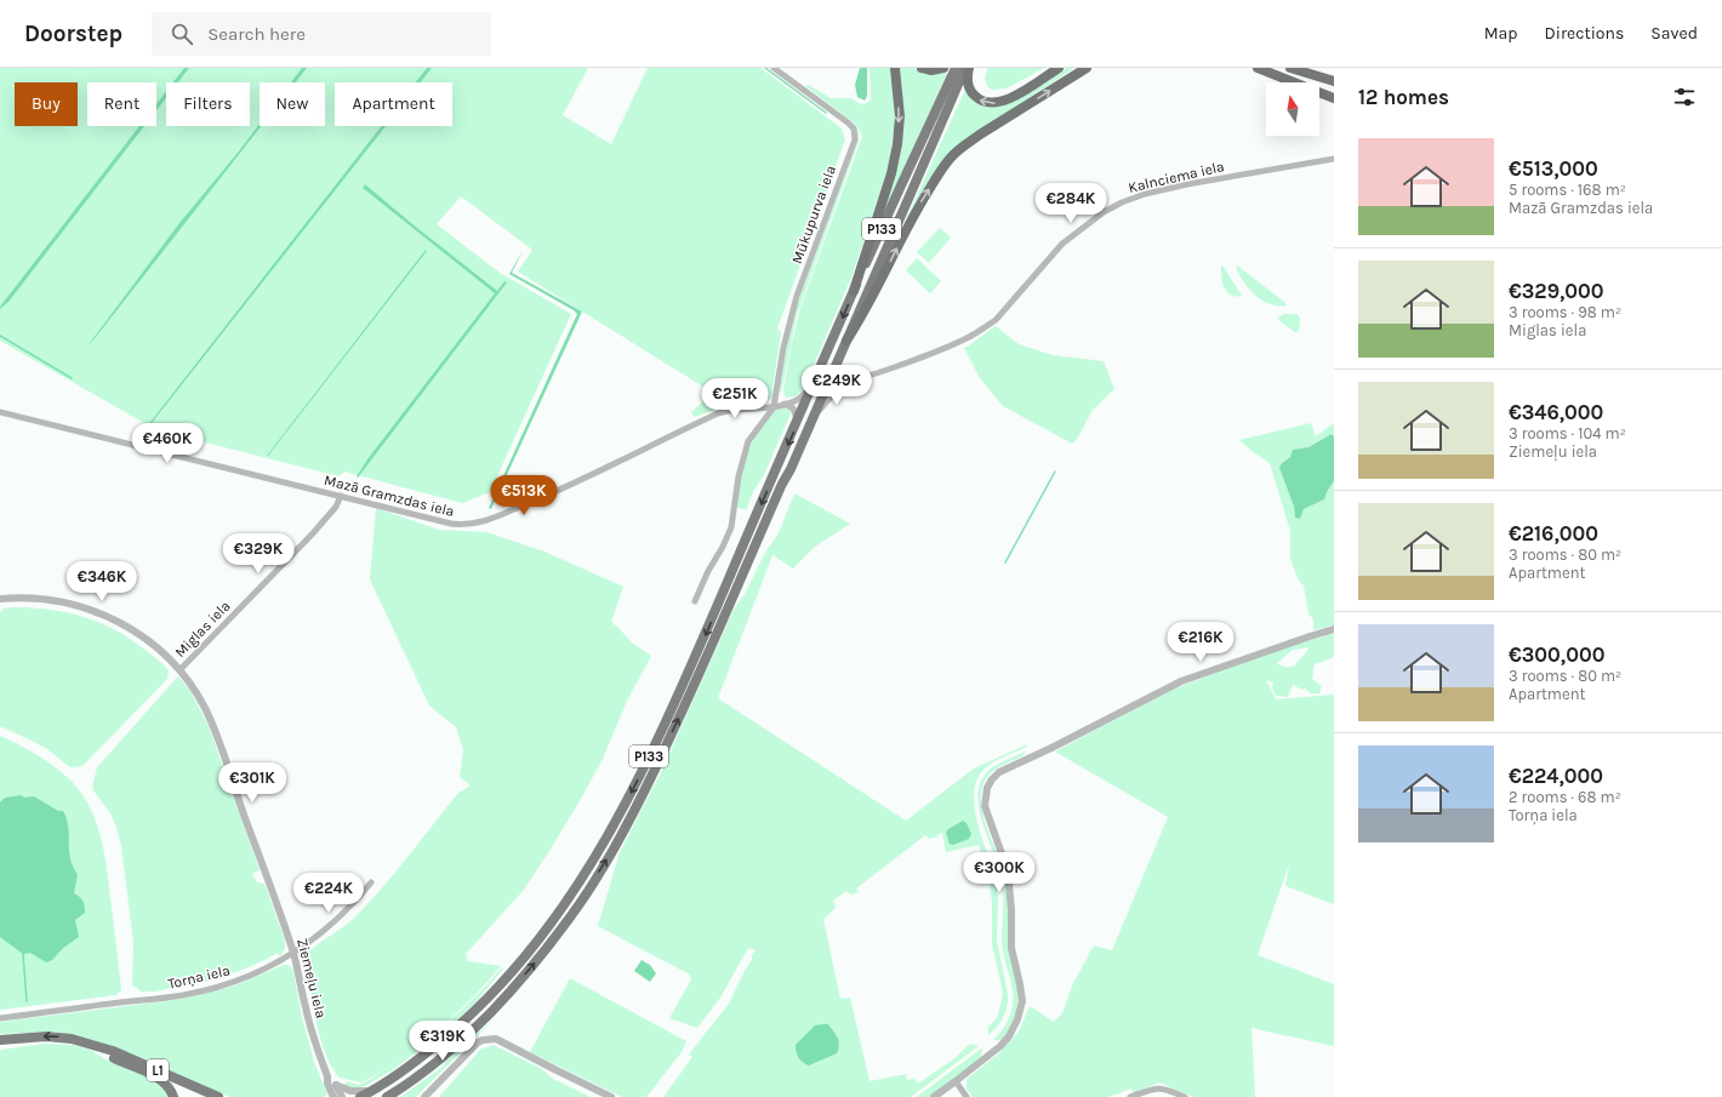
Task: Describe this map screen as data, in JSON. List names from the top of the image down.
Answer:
{
  "streets": {
    "main road": ["P133", "L1"],
    "street": [
      "Kalnciema iela",
      "Mūkupurva iela",
      "Mazā Gramzdas iela",
      "Miglas iela",
      "Torņa iela",
      "Ziemeļu iela"
    ]
  },
  "crossings": [
    ["Kalnciema iela", "P133"],
    ["Mūkupurva iela", "Mazā Gramzdas iela"],
    ["P133", "Mazā Gramzdas iela"],
    ["Mazā Gramzdas iela", "Miglas iela"],
    ["Miglas iela", "Ziemeļu iela"],
    ["Torņa iela", "Ziemeļu iela"]
  ],
  "north": "top",
  "page": {
    "header": "Doorstep",
    "search": "Search here",
    "nav": ["Map", "Directions", "Saved"],
    "heading": "12 homes",
    "chip": [
      "Buy",
      "Rent",
      "Filters",
      "New",
      "Apartment"
    ],
    "list": [
      {
        "name": "€513,000",
        "note": "5 rooms · 168 m² · Mazā Gramzdas iela"
      },
      {
        "name": "€329,000",
        "note": "3 rooms · 98 m² · Miglas iela"
      },
      {
        "name": "€346,000",
        "note": "3 rooms · 104 m² · Ziemeļu iela"
      },
      {
        "name": "€216,000",
        "note": "3 rooms · 80 m² · Apartment"
      },
      {
        "name": "€300,000",
        "note": "3 rooms · 80 m² · Apartment"
      },
      {
        "name": "€224,000",
        "note": "2 rooms · 68 m² · Torņa iela"
      }
    ],
    "price": [
      "€284K",
      "€249K",
      "€251K",
      "€460K",
      "€513K",
      "€329K",
      "€346K",
      "€216K",
      "€301K",
      "€300K",
      "€224K",
      "€319K"
    ]
  }
}
